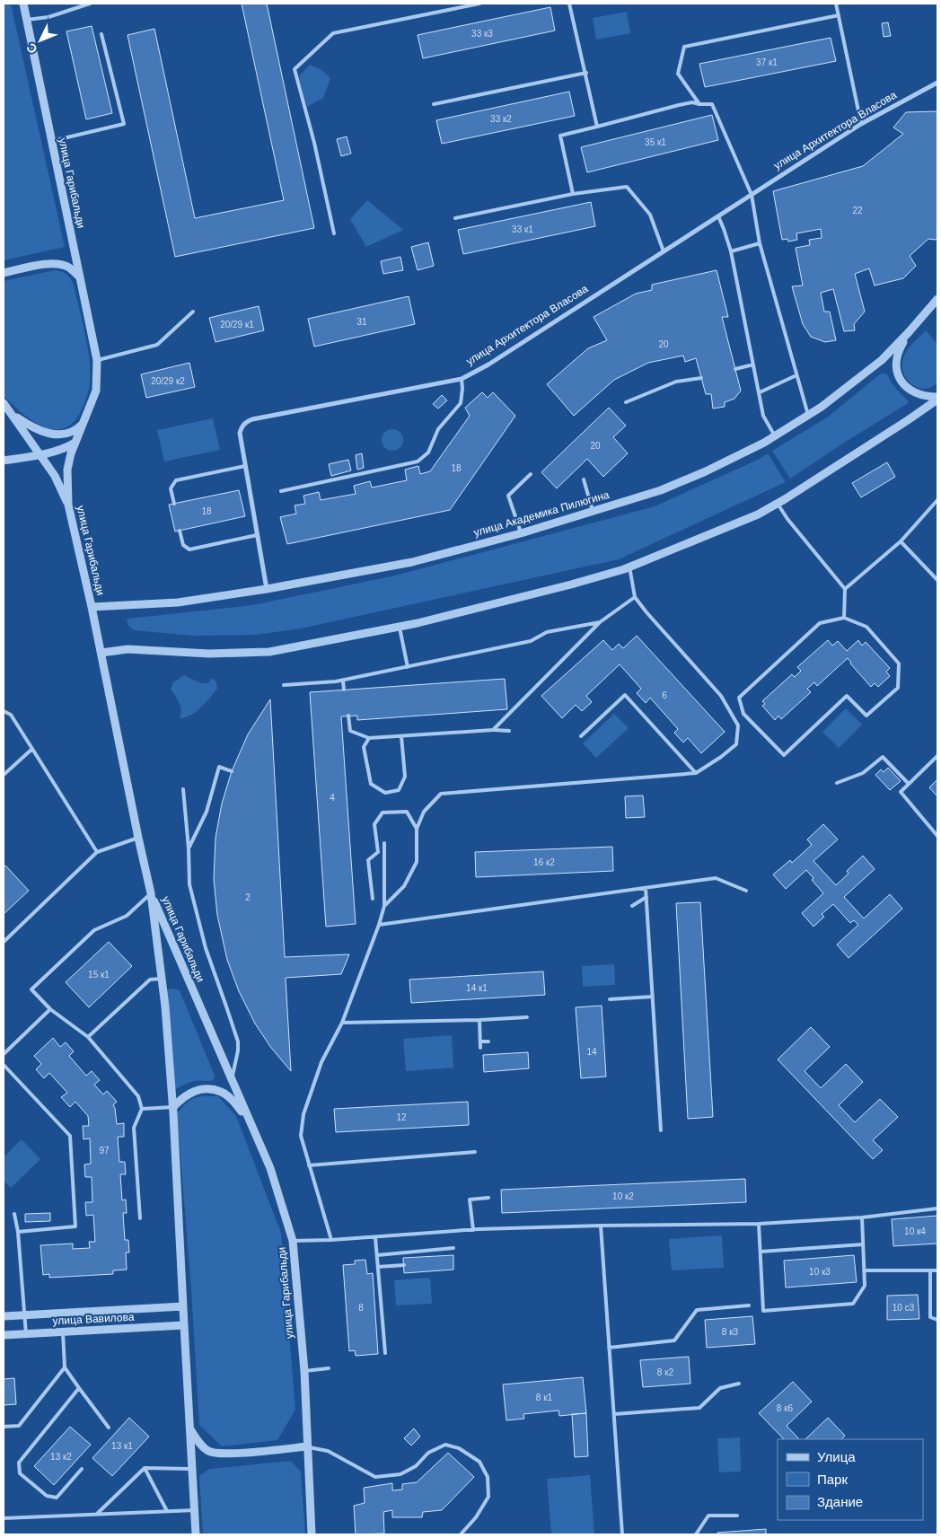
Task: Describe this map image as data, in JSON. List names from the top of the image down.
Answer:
{
  "streets": {
    "street": [
      "улица Архитектора Власова",
      "улица Гарибальди",
      "улица Академика Пилюгина",
      "улица Вавилова"
    ]
  },
  "crossings": [
    ["улица Архитектора Власова", "улица Академика Пилюгина"],
    ["улица Гарибальди", "улица Академика Пилюгина"],
    ["улица Гарибальди", "улица Вавилова"]
  ],
  "house_numbers": [
    "33 к3",
    "37 к1",
    "33 к2",
    "35 к1",
    "22",
    "33 к1",
    "31",
    "20/29 к1",
    "20",
    "20/29 к2",
    "20",
    "18",
    "18",
    "6",
    "4",
    "16 к2",
    "2",
    "15 к1",
    "14 к1",
    "14",
    "12",
    "97",
    "10 к2",
    "10 к4",
    "10 к3",
    "8",
    "10 с3",
    "8 к3",
    "8 к2",
    "8 к1",
    "8 к6",
    "13 к1",
    "13 к2"
  ],
  "legend": ["Улица", "Парк", "Здание"],
  "north": "bottom left"
}
